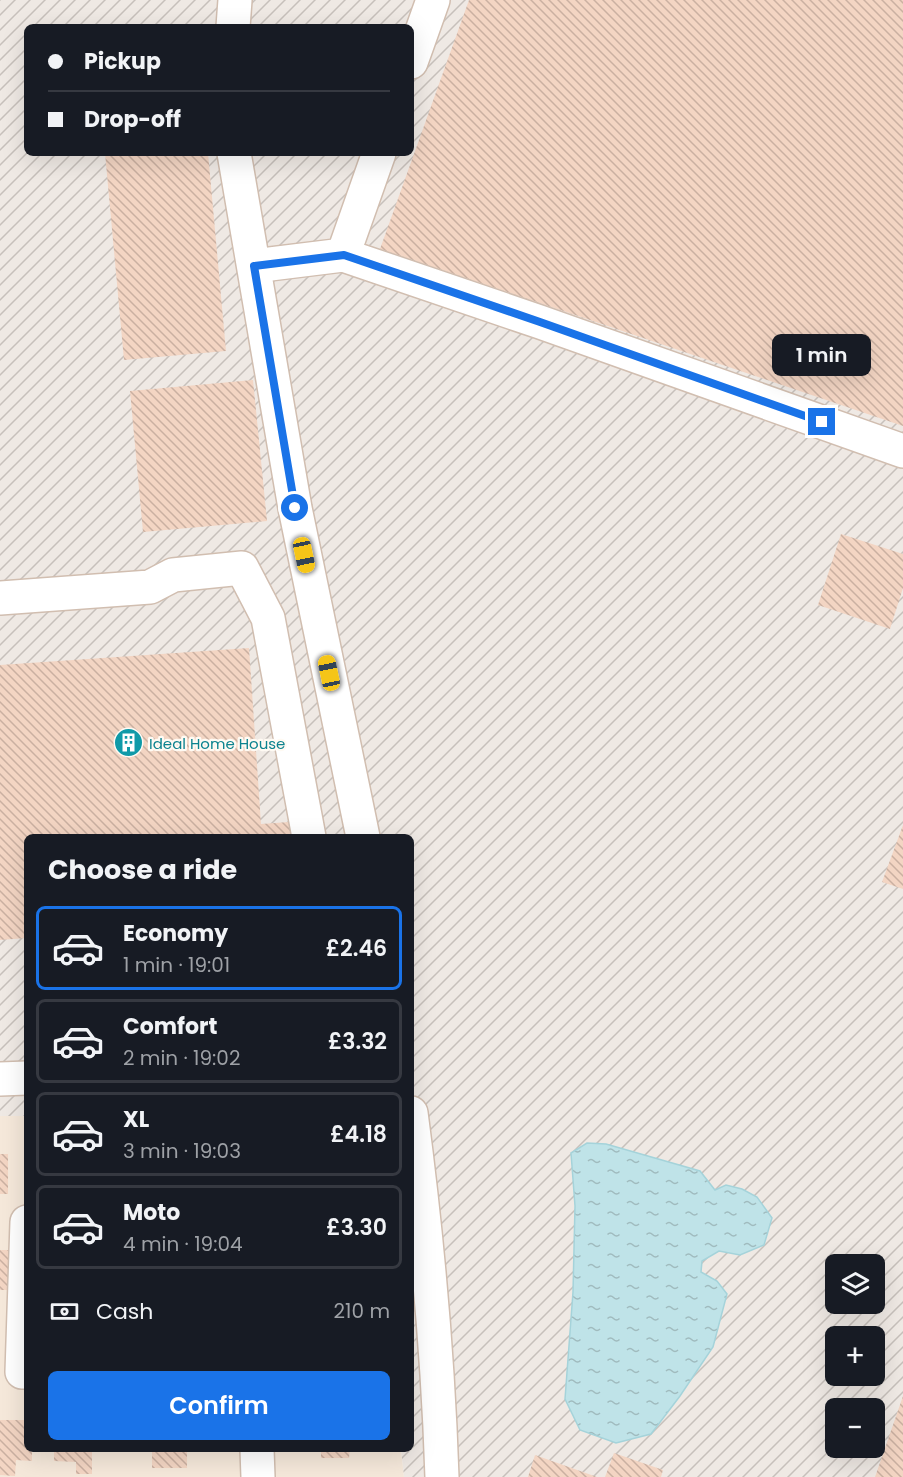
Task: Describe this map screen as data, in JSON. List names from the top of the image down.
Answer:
{
  "places": {
    "building": ["Ideal Home House"]
  },
  "page": {
    "banner": ["Pickup", "Drop-off"],
    "bubble": "1 min",
    "heading": "Choose a ride",
    "list": [
      {
        "name": "Economy",
        "note": "1 min · 19:01",
        "value": "£2.46"
      },
      {
        "name": "Comfort",
        "note": "2 min · 19:02",
        "value": "£3.32"
      },
      {
        "name": "XL",
        "note": "3 min · 19:03",
        "value": "£4.18"
      },
      {
        "name": "Moto",
        "note": "4 min · 19:04",
        "value": "£3.30"
      }
    ],
    "map_buttons": ["+", "−"],
    "pay": ["Cash", "210 m"],
    "buttons": "Confirm"
  }
}
